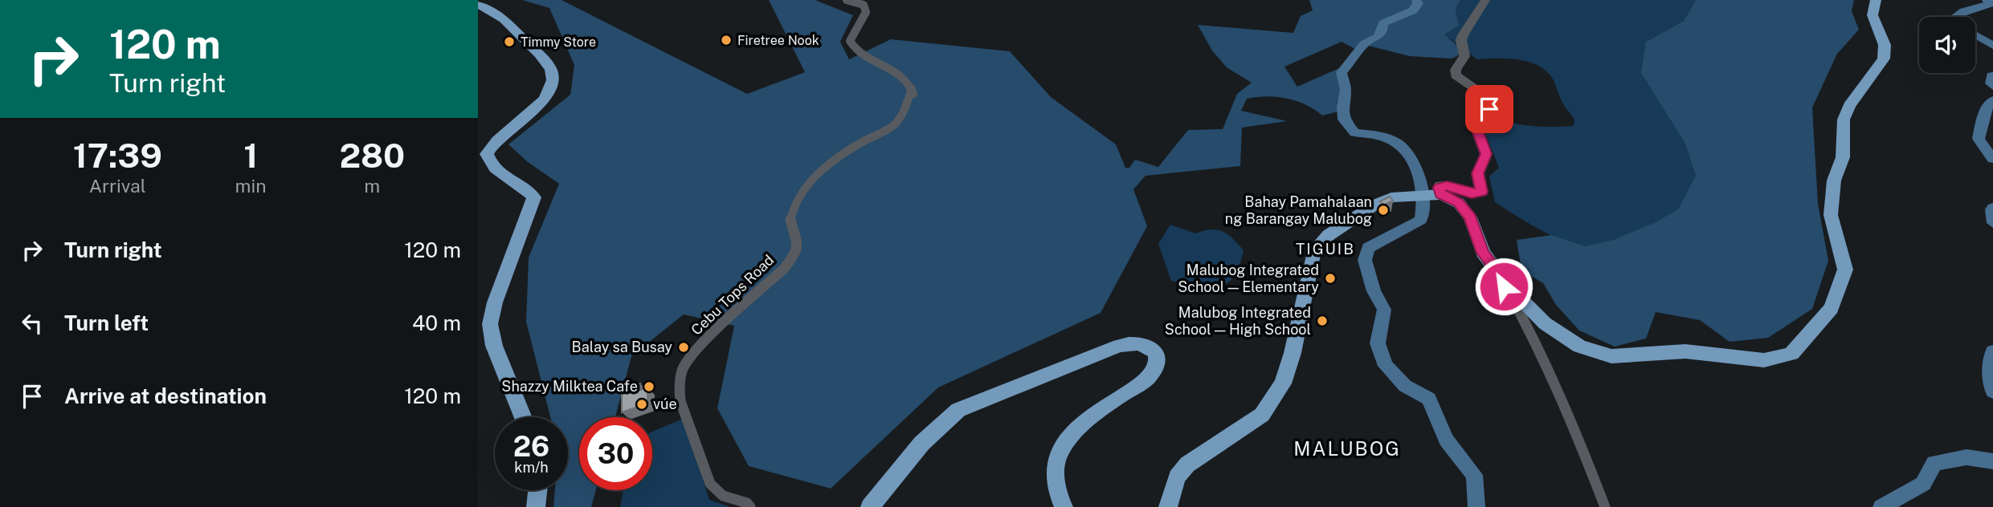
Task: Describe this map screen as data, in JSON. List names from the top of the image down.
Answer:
{
  "streets": {
    "street": ["Cebu Tops Road"]
  },
  "districts": ["TIGUIB", "MALUBOG"],
  "places": [
    "Firetree Nook",
    "Timmy Store",
    "Bahay Pamahalaan ng Barangay Malubog",
    "Malubog Integrated School — Elementary",
    "Malubog Integrated School — High School",
    "Balay sa Busay",
    "Shazzy Milktea Cafe",
    "vúe"
  ],
  "page": {
    "turn": ["120 m", "Turn right"],
    "eta": [
      "17:39",
      "Arrival",
      "1",
      "min",
      "280",
      "m"
    ],
    "list": [
      {
        "name": "Turn right",
        "value": "120 m"
      },
      {
        "name": "Turn left",
        "value": "40 m"
      },
      {
        "name": "Arrive at destination",
        "value": "120 m"
      }
    ],
    "speed": "26 km/h",
    "limit": "30"
  }
}
